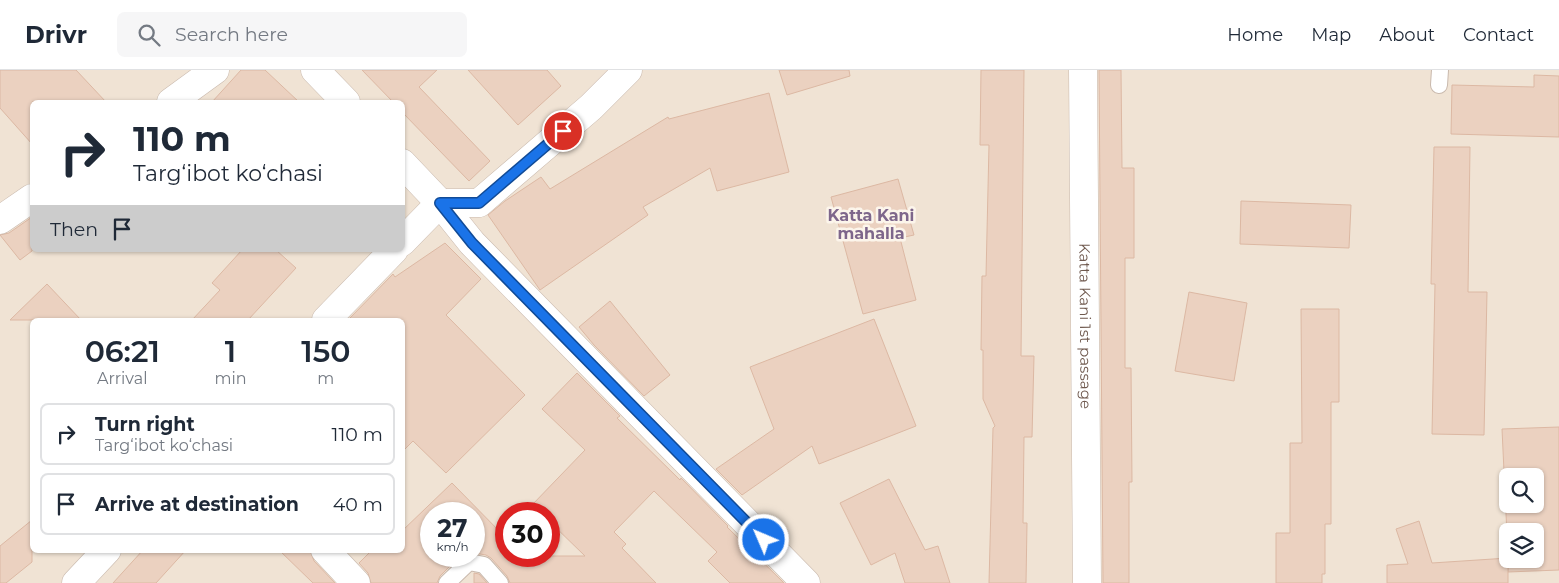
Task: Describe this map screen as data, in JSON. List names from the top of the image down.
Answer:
{
  "streets": {
    "street": ["Katta Kani 1st passage"]
  },
  "districts": ["Katta Kani mahalla"],
  "page": {
    "header": "Drivr",
    "search": "Search here",
    "nav": [
      "Home",
      "Map",
      "About",
      "Contact"
    ],
    "turn": ["110 m", "Targ‘ibot ko‘chasi"],
    "then": "Then",
    "eta": [
      "06:21",
      "Arrival",
      "1",
      "min",
      "150",
      "m"
    ],
    "list": [
      {
        "name": "Turn right",
        "note": "Targ‘ibot ko‘chasi",
        "value": "110 m"
      },
      {
        "name": "Arrive at destination",
        "value": "40 m"
      }
    ],
    "speed": "27 km/h",
    "limit": "30"
  }
}
